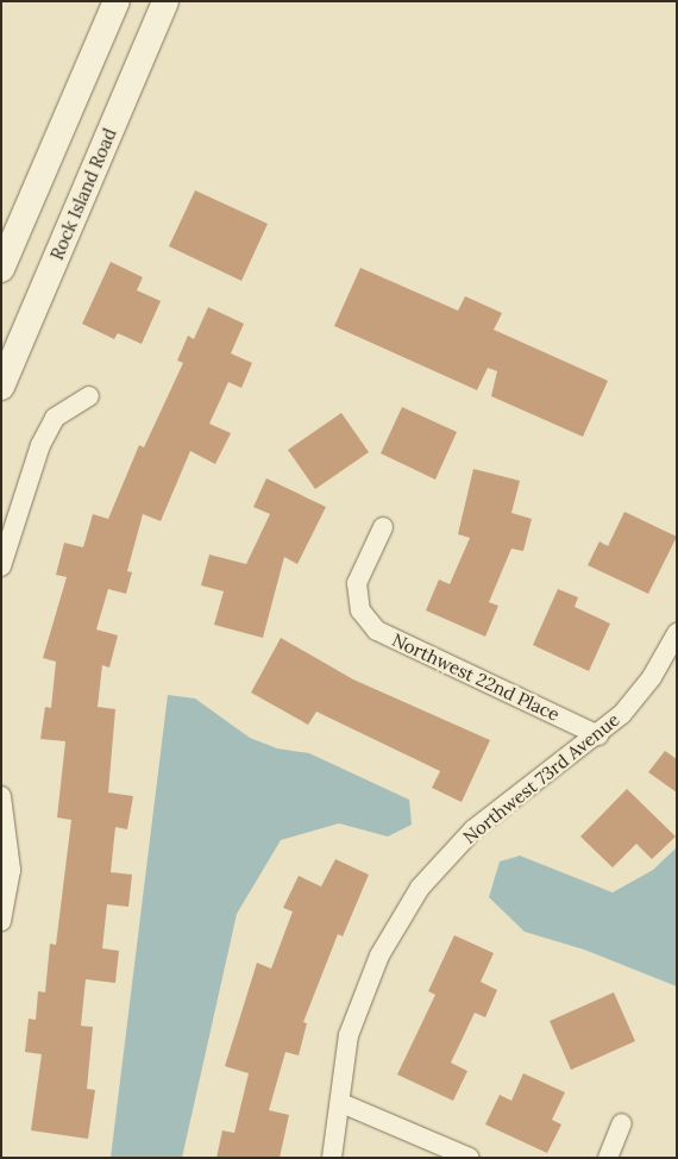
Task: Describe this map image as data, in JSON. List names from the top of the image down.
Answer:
{
  "streets": {
    "main road": ["Rock Island Road"],
    "street": ["Northwest 22nd Place", "Northwest 73rd Avenue"]
  },
  "crossings": [
    ["Northwest 22nd Place", "Northwest 73rd Avenue"]
  ]
}
